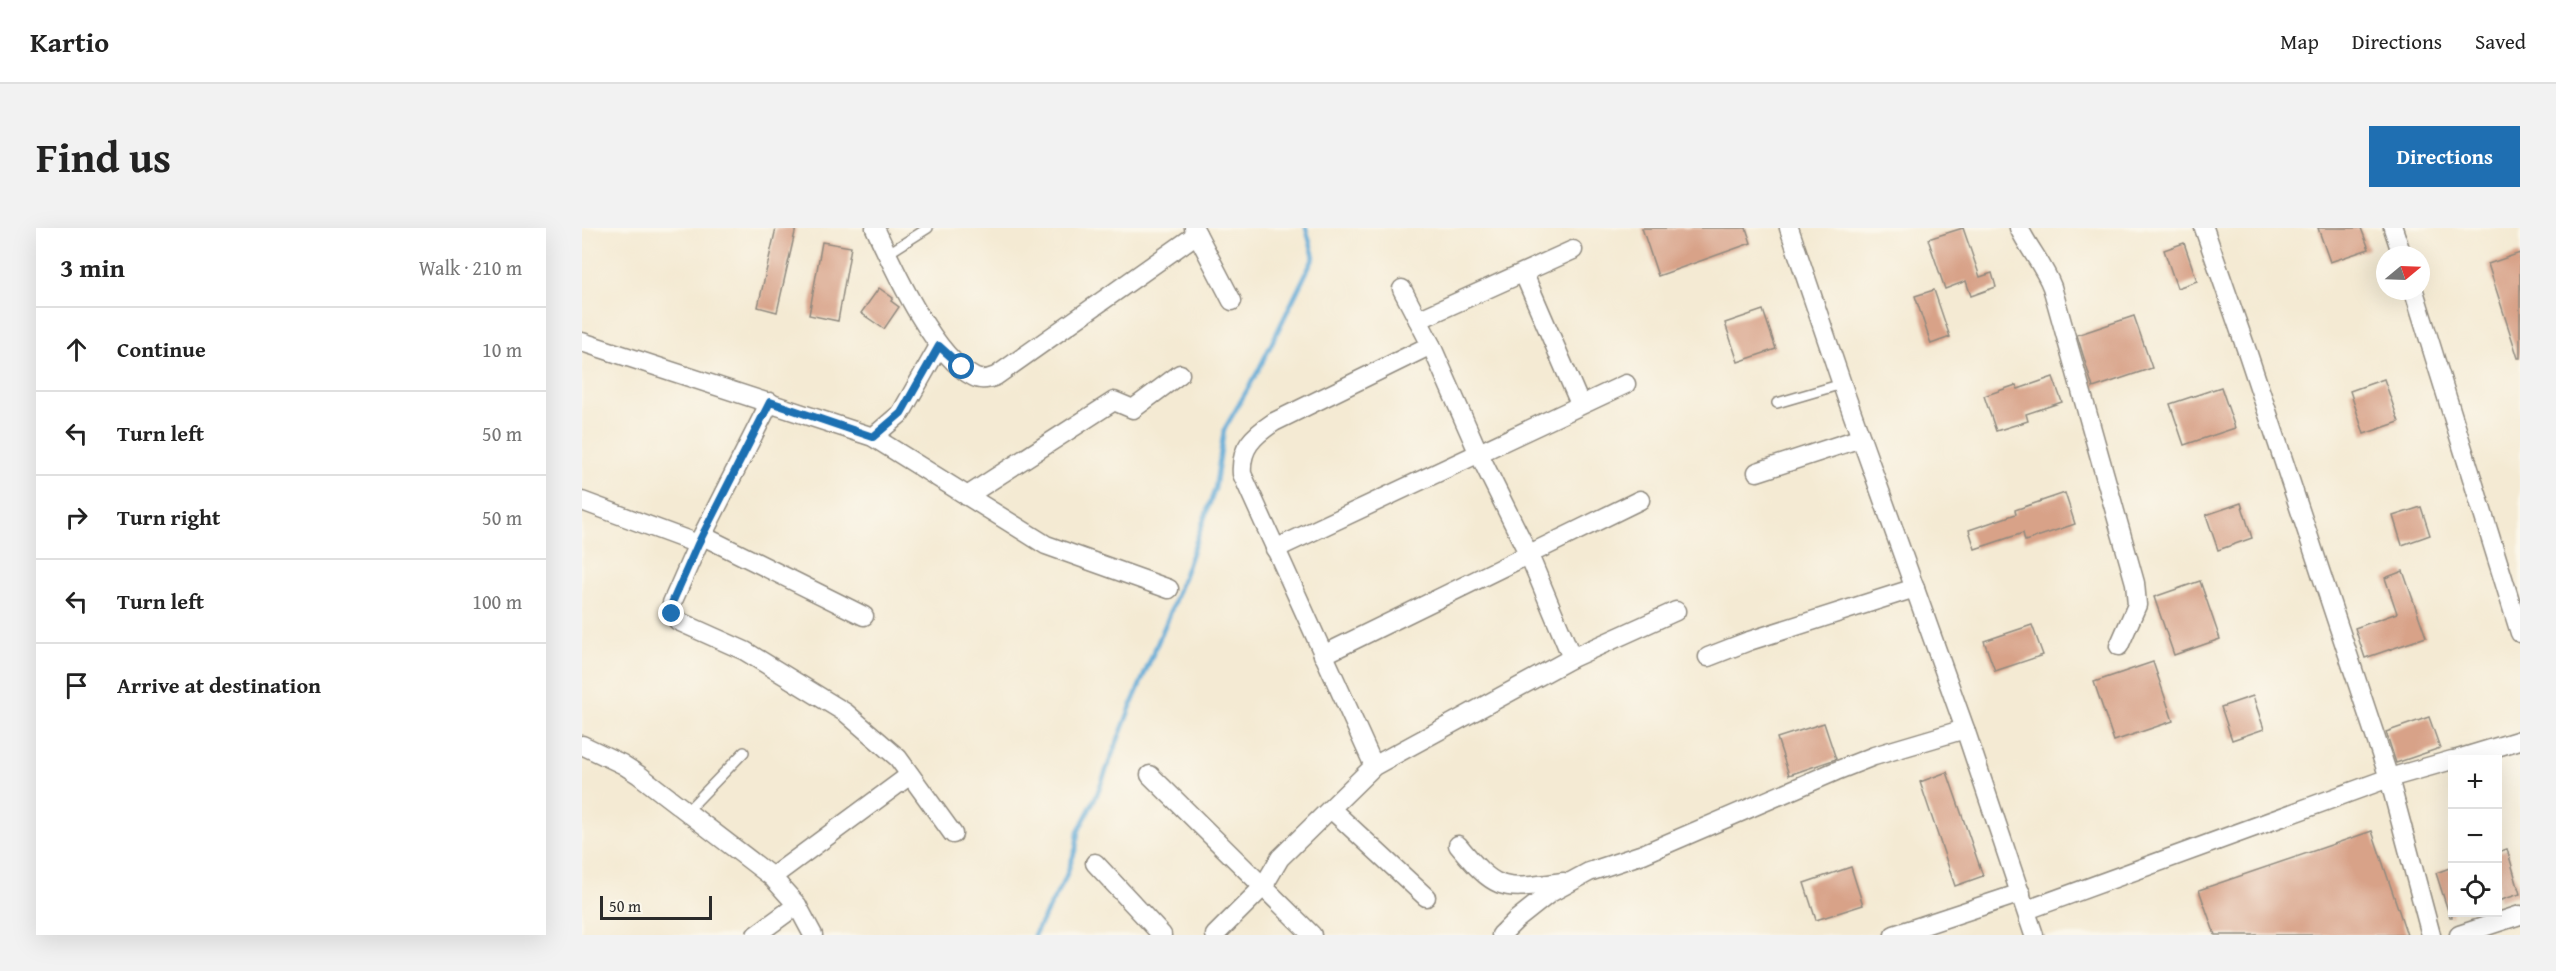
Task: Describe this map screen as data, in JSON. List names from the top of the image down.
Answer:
{
  "scale_bar": "50 m",
  "north": "right",
  "page": {
    "header": "Kartio",
    "nav": ["Map", "Directions", "Saved"],
    "title": "Find us",
    "buttons": "Directions",
    "heading": ["3 min", "Walk · 210 m"],
    "list": [
      ["Continue", "10 m"],
      ["Turn left", "50 m"],
      ["Turn right", "50 m"],
      ["Turn left", "100 m"],
      "Arrive at destination"
    ],
    "map_buttons": ["+", "−"],
    "scale": "50 m"
  }
}
